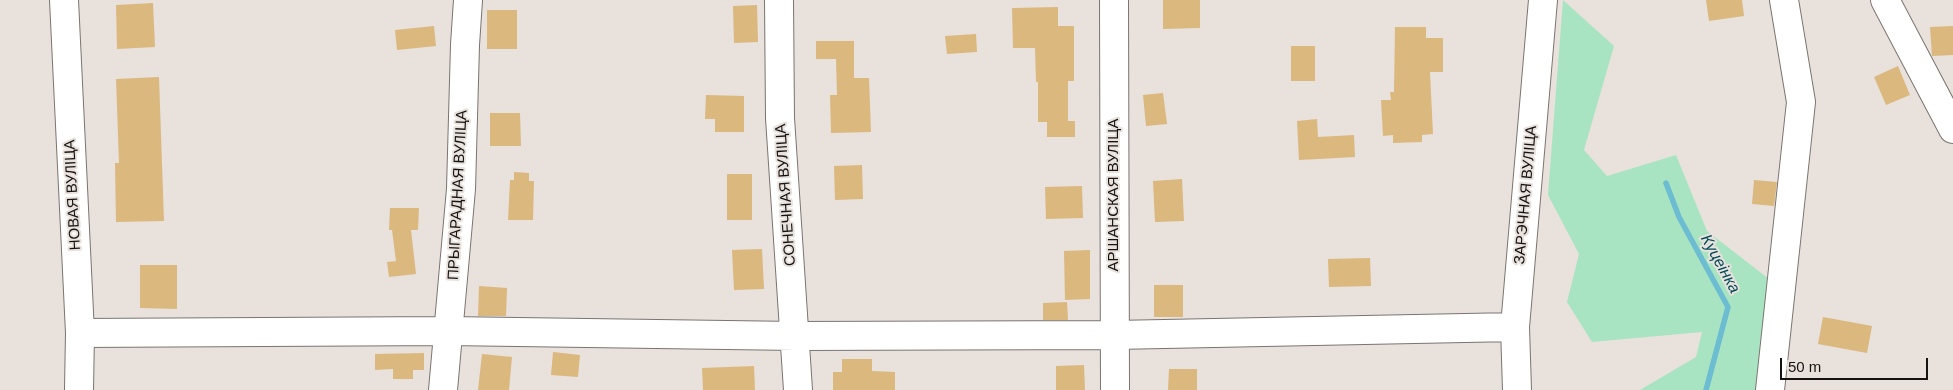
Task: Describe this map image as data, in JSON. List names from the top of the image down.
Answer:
{
  "streets": {
    "street": [
      "НОВАЯ ВУЛІЦА",
      "ПРЫГАРАДНАЯ ВУЛІЦА",
      "СОНЕЧНАЯ ВУЛІЦА",
      "АРШАНСКАЯ ВУЛІЦА",
      "ЗАРЭЧНАЯ ВУЛІЦА"
    ]
  },
  "water": ["Куцеінка"],
  "scale_bar": "50 m"
}
